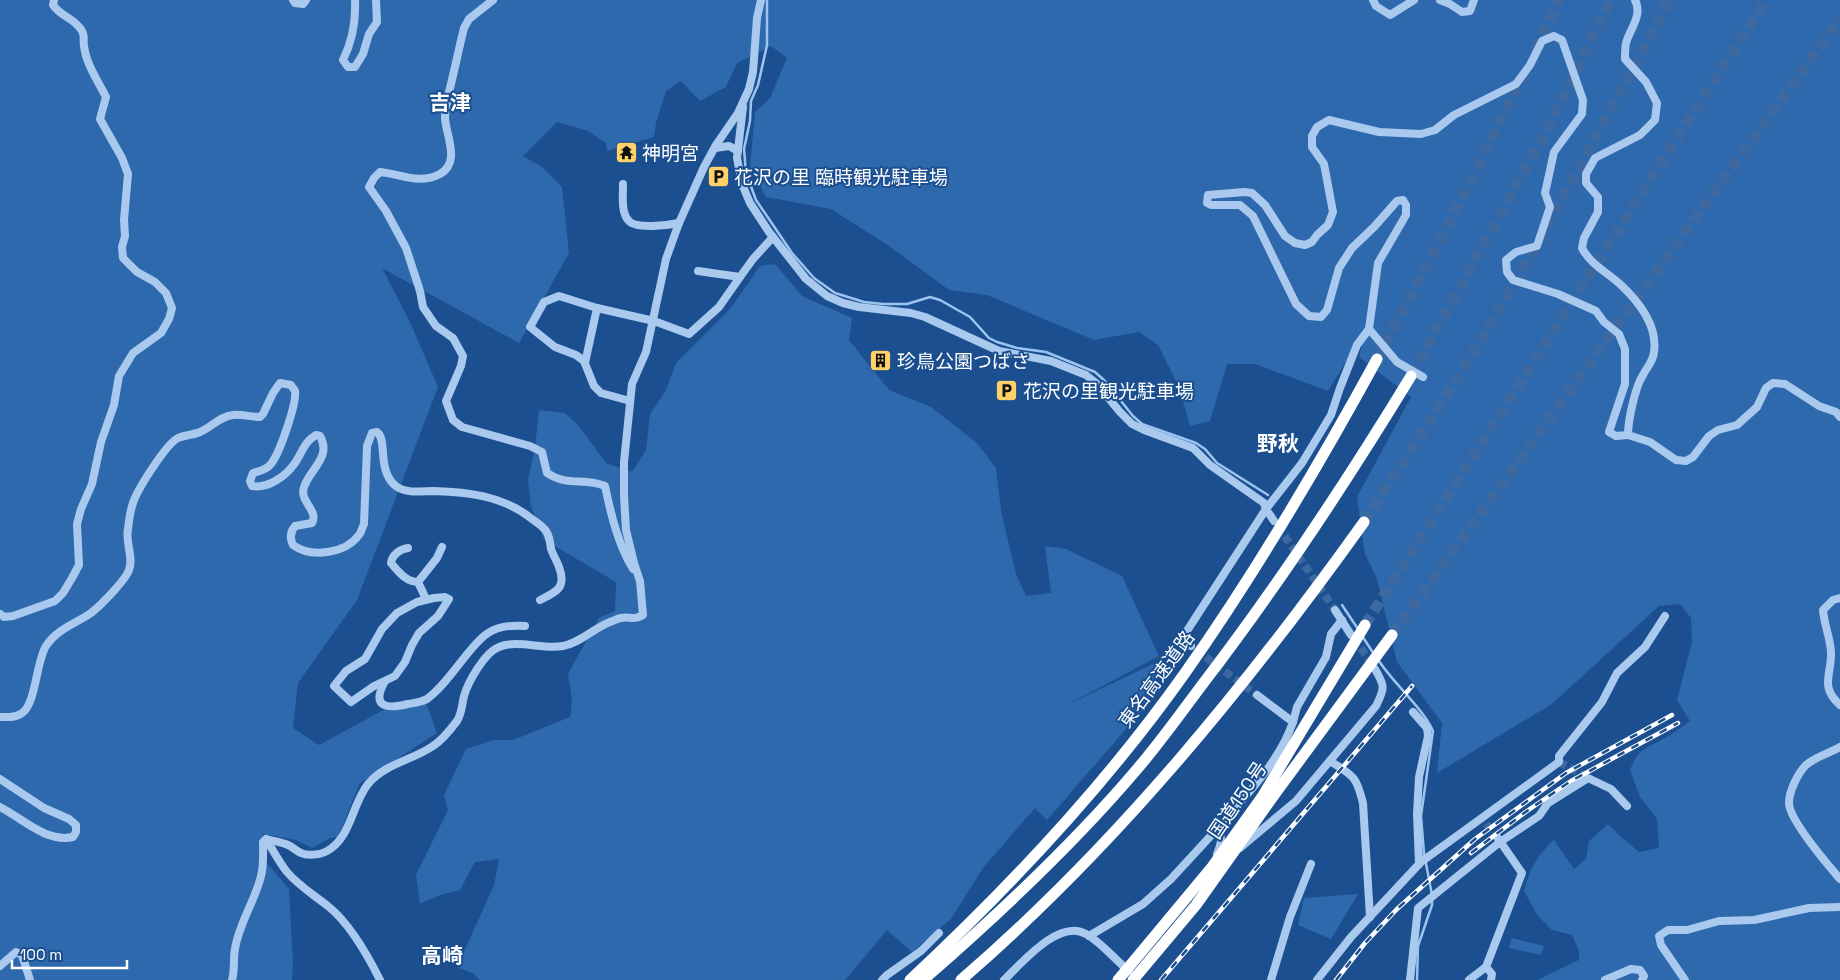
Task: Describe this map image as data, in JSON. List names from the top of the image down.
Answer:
{
  "streets": {
    "highway": ["東名高速道路", "国道150号"]
  },
  "districts": ["吉津", "野秋", "高崎"],
  "places": {
    "temple": ["神明宮"],
    "parking": ["花沢の里 臨時観光駐車場", "花沢の里観光駐車場"],
    "building": ["珍鳥公園つばさ"]
  },
  "scale_bar": "100 m"
}
